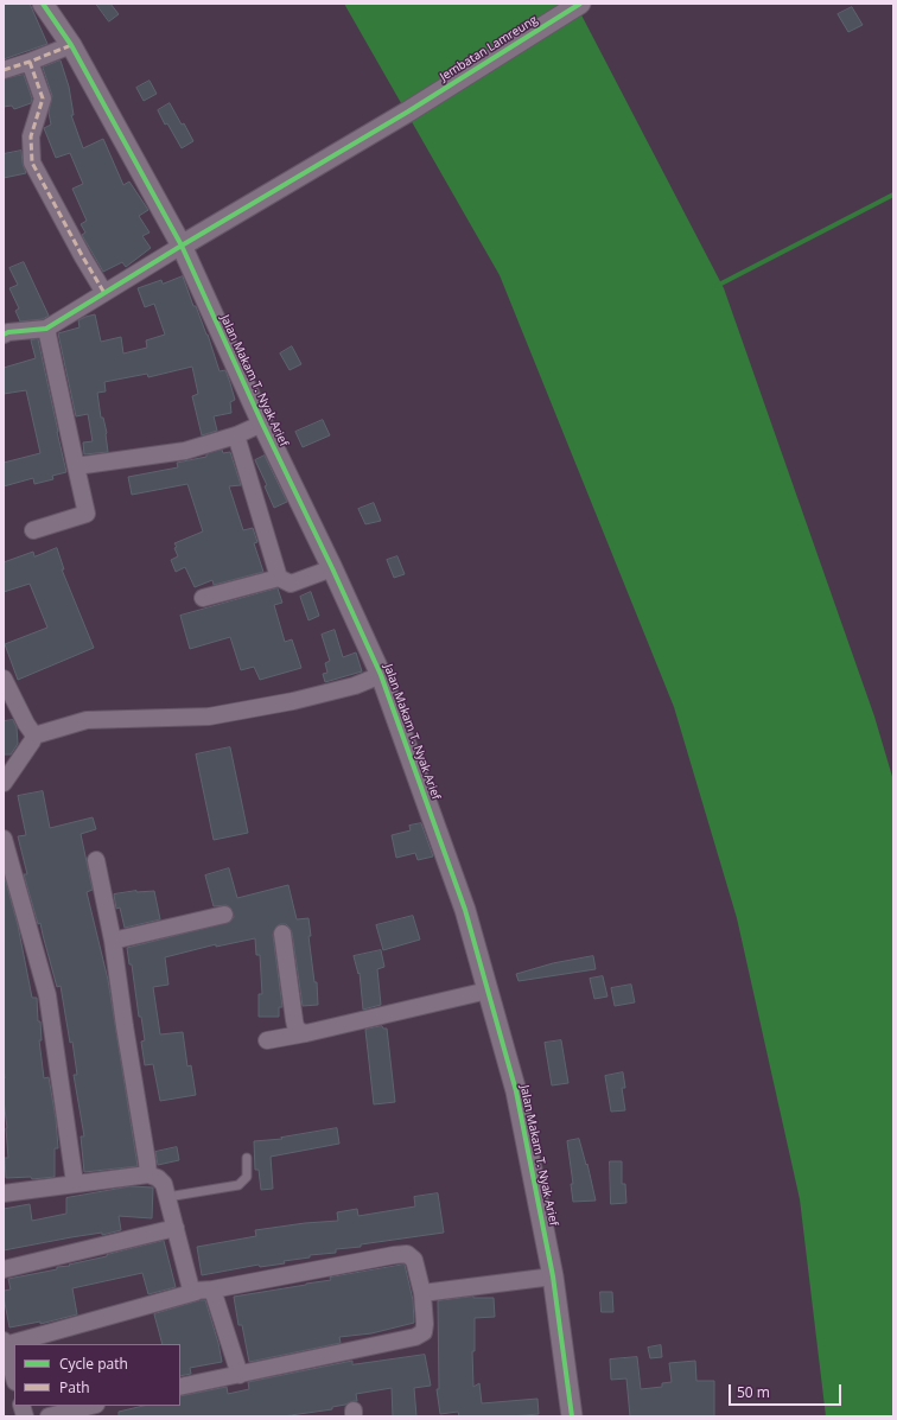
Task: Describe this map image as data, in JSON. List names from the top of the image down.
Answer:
{
  "streets": {
    "street": ["Jembatan Lamreung", "Jalan Makam T. Nyak Arief"]
  },
  "crossings": [
    ["Jembatan Lamreung", "Jalan Makam T. Nyak Arief"]
  ],
  "legend": ["Cycle path", "Path"],
  "scale_bar": "50 m"
}
